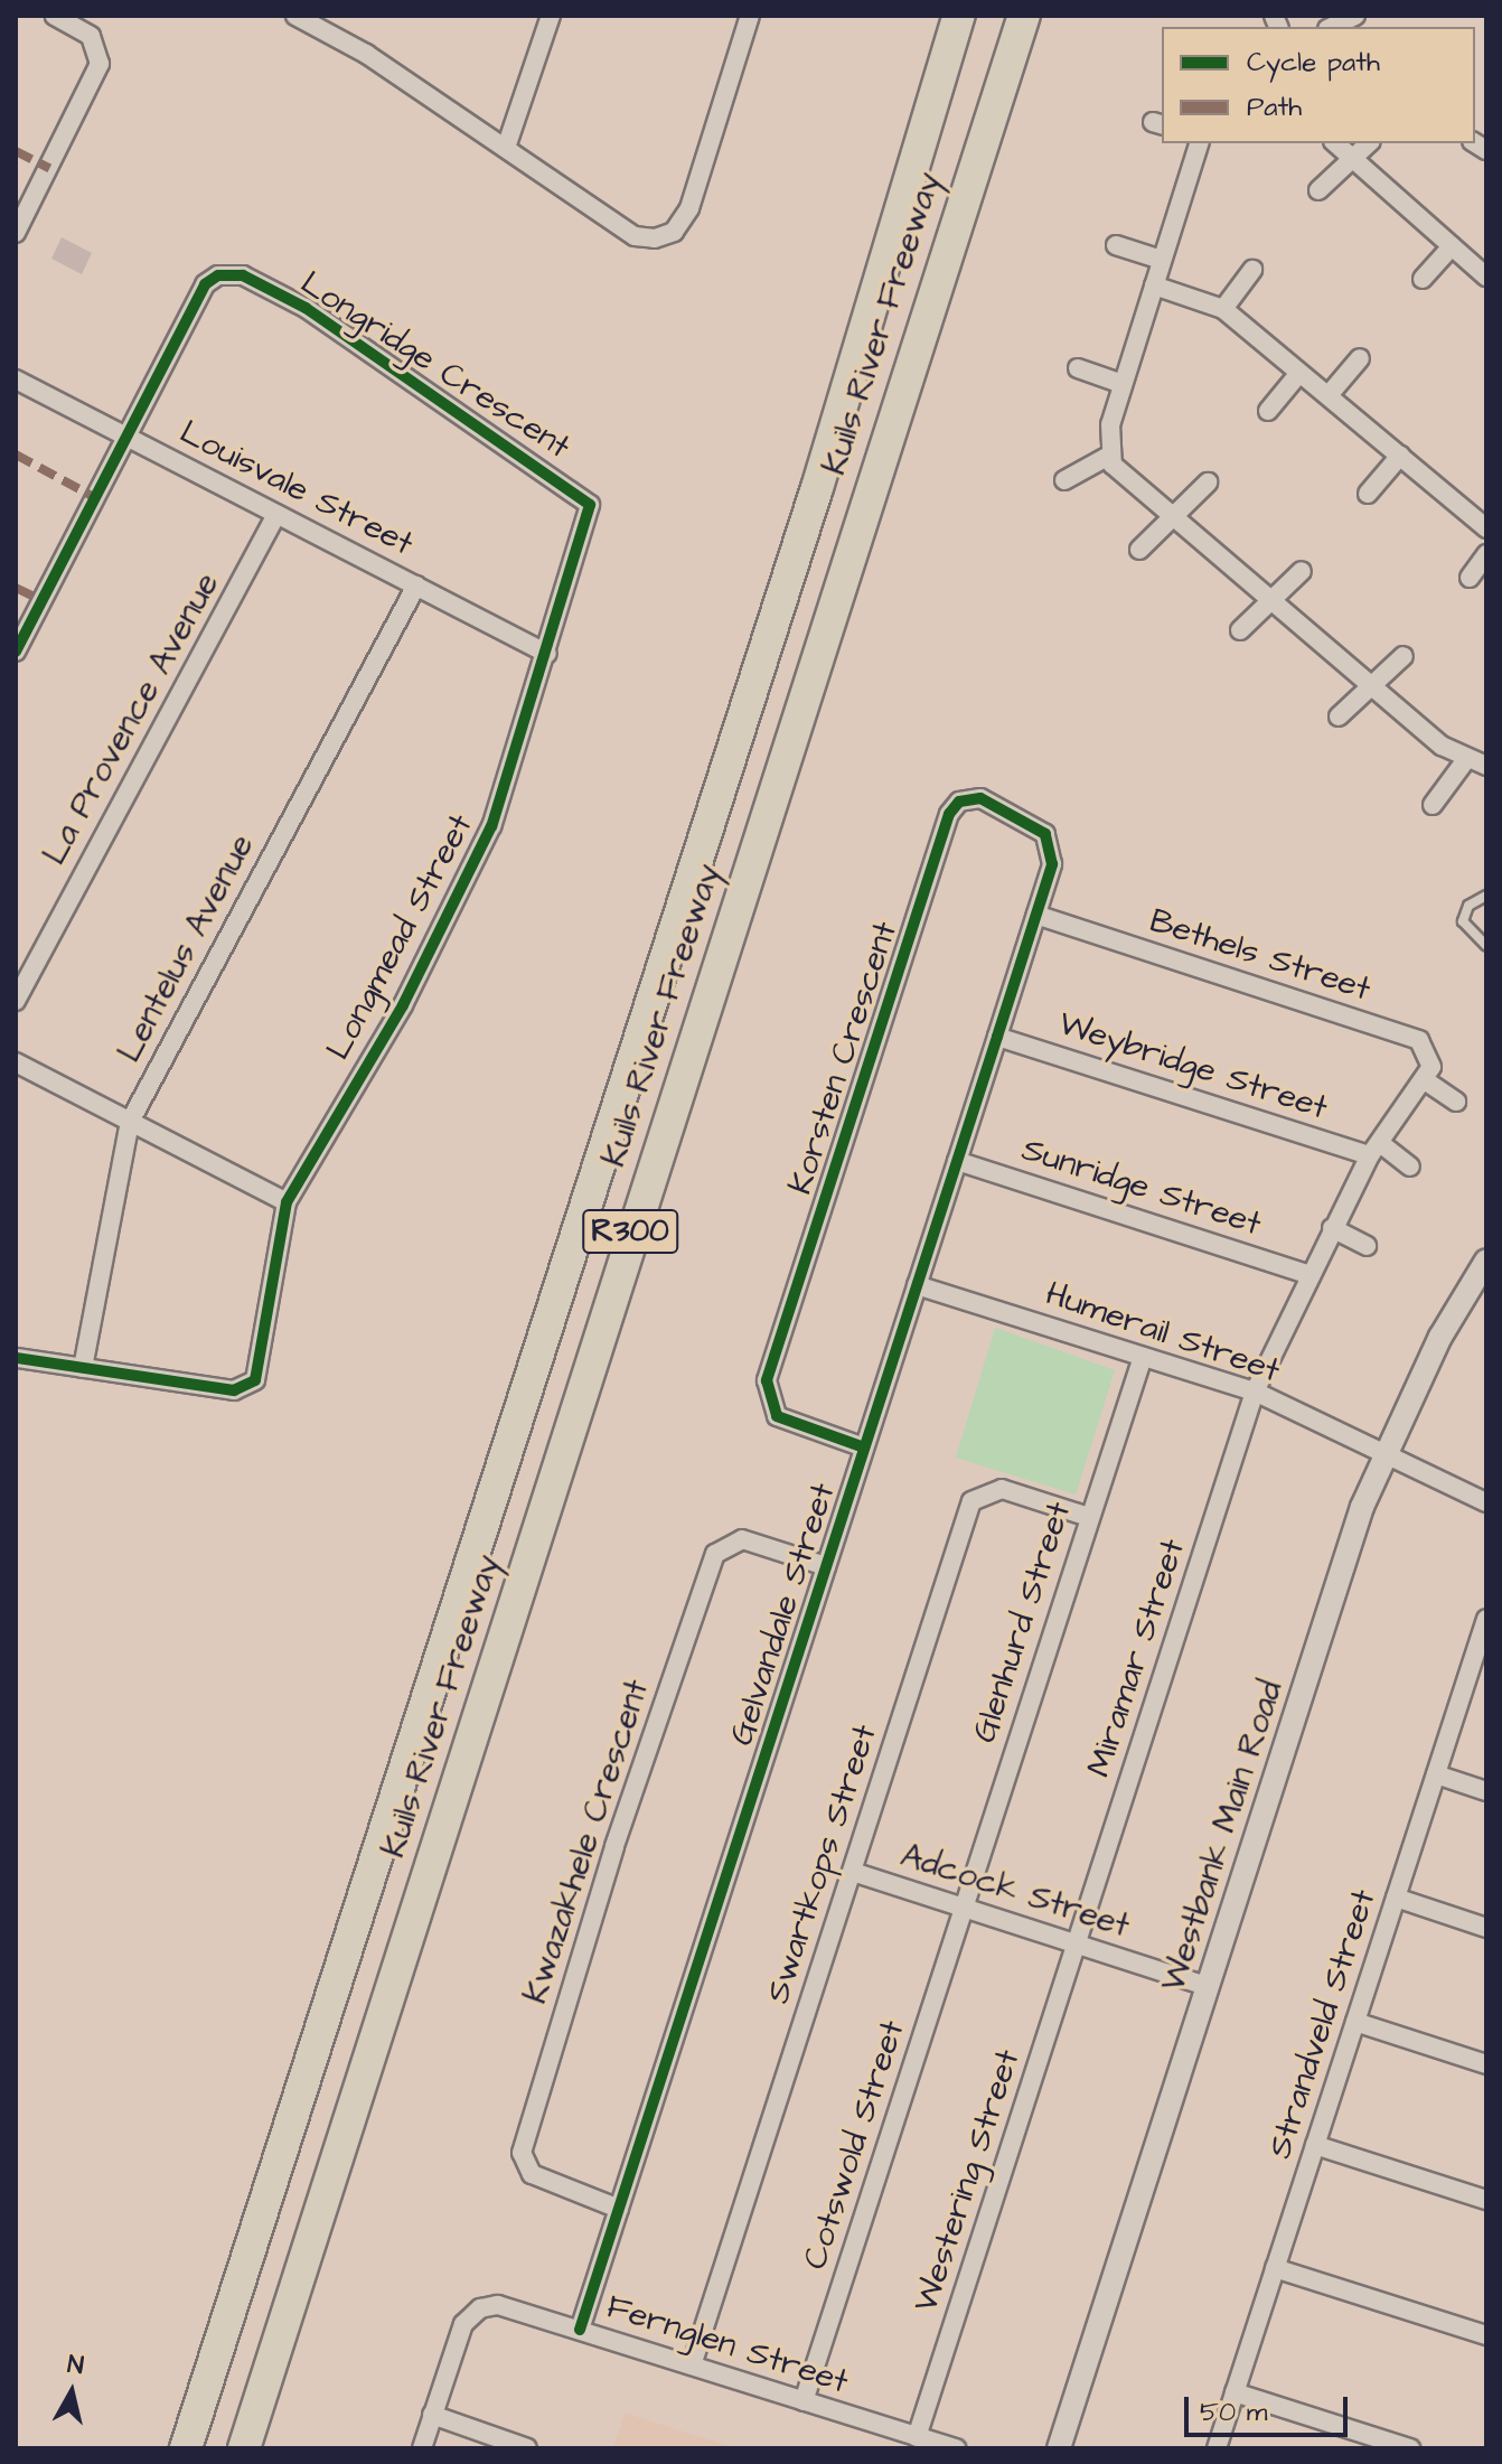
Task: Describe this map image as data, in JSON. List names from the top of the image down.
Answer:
{
  "streets": {
    "highway": ["Kuils River Freeway", "R300"],
    "street": [
      "Longridge Crescent",
      "Louisvale Street",
      "La Provence Avenue",
      "Longmead Street",
      "Lentelus Avenue",
      "Bethels Street",
      "Korsten Crescent",
      "Weybridge Street",
      "Sunridge Street",
      "Humerail Street",
      "Gelvandale Street",
      "Glenhurd Street",
      "Miramar Street",
      "Westbank Main Road",
      "Kwazakhele Crescent",
      "Swartkops Street",
      "Adcock Street",
      "Strandveld Street",
      "Cotswold Street",
      "Westering Street",
      "Fernglen Street"
    ]
  },
  "crossings": [
    ["Longridge Crescent", "Louisvale Street"],
    ["Longridge Crescent", "Longmead Street"],
    ["Louisvale Street", "La Provence Avenue"],
    ["Louisvale Street", "Longmead Street"],
    ["Louisvale Street", "Lentelus Avenue"],
    ["Longmead Street", "Lentelus Avenue"],
    ["Bethels Street", "Korsten Crescent"],
    ["Bethels Street", "Gelvandale Street"],
    ["Korsten Crescent", "Gelvandale Street"],
    ["Weybridge Street", "Gelvandale Street"],
    ["Sunridge Street", "Gelvandale Street"],
    ["Humerail Street", "Gelvandale Street"],
    ["Humerail Street", "Glenhurd Street"],
    ["Humerail Street", "Miramar Street"],
    ["Humerail Street", "Westbank Main Road"],
    ["Gelvandale Street", "Kwazakhele Crescent"],
    ["Gelvandale Street", "Fernglen Street"],
    ["Glenhurd Street", "Swartkops Street"],
    ["Glenhurd Street", "Adcock Street"],
    ["Glenhurd Street", "Cotswold Street"],
    ["Miramar Street", "Adcock Street"],
    ["Miramar Street", "Westering Street"],
    ["Westbank Main Road", "Adcock Street"],
    ["Swartkops Street", "Adcock Street"],
    ["Swartkops Street", "Fernglen Street"],
    ["Adcock Street", "Cotswold Street"],
    ["Adcock Street", "Westering Street"],
    ["Cotswold Street", "Fernglen Street"],
    ["Westering Street", "Fernglen Street"]
  ],
  "legend": ["Cycle path", "Path"],
  "scale_bar": "50 m",
  "north": "top"
}
